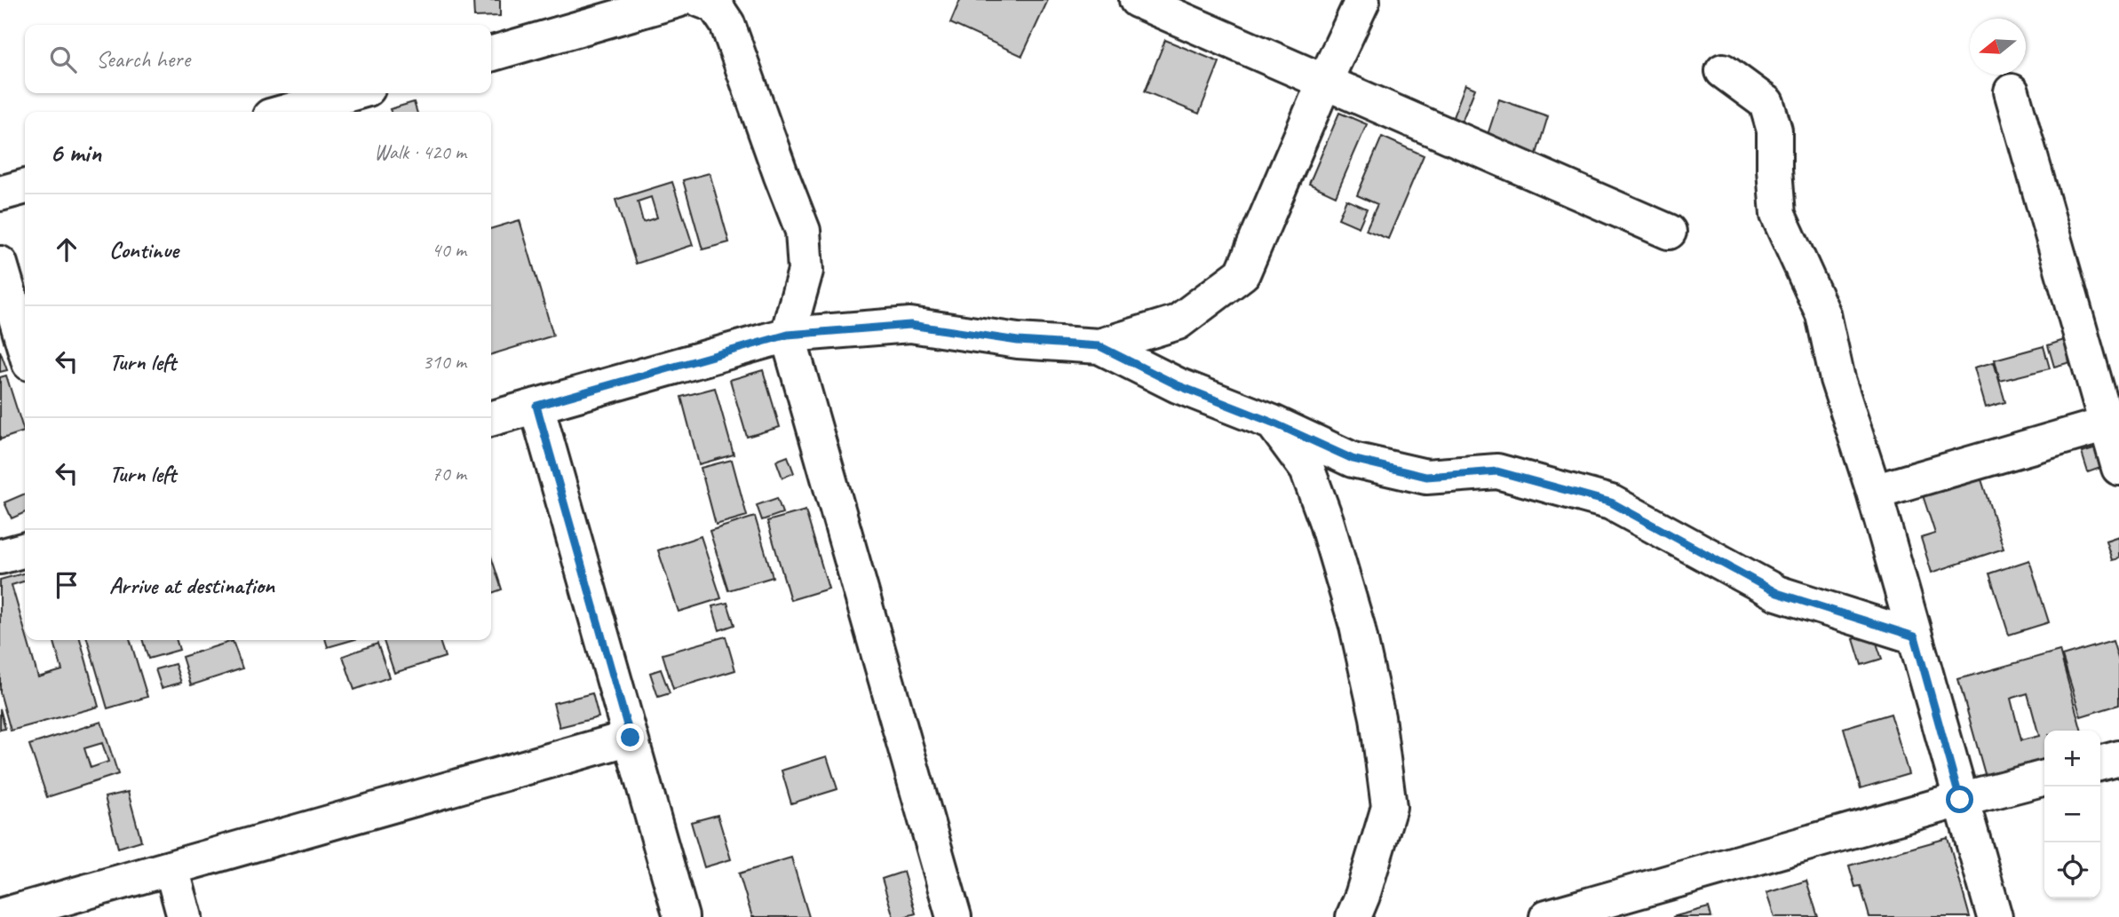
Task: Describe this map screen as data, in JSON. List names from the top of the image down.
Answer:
{
  "north": "left",
  "page": {
    "search": "Search here",
    "heading": ["6 min", "Walk · 420 m"],
    "list": [
      ["Continue", "40 m"],
      ["Turn left", "310 m"],
      ["Turn left", "70 m"],
      "Arrive at destination"
    ],
    "map_buttons": ["+", "−"]
  }
}
